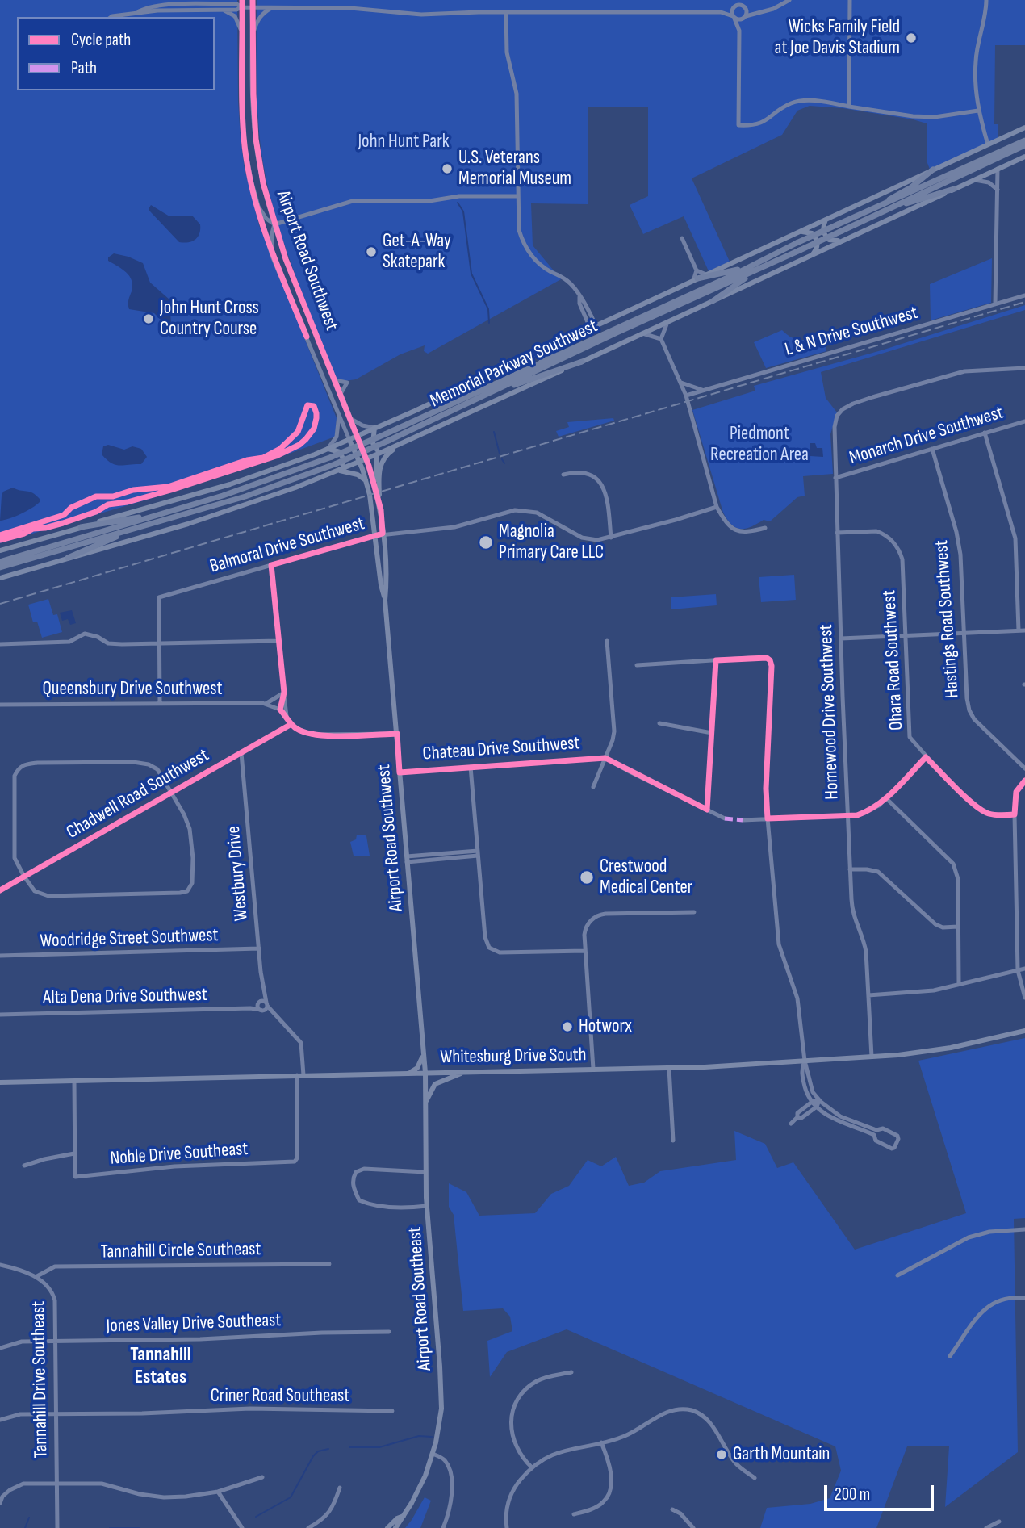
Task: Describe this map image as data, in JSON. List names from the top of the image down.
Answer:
{
  "streets": {
    "highway": ["Memorial Parkway Southwest"],
    "main road": ["Airport Road Southwest", "Whitesburg Drive South", "Airport Road Southeast"],
    "street": [
      "L & N Drive Southwest",
      "Monarch Drive Southwest",
      "Balmoral Drive Southwest",
      "Hastings Road Southwest",
      "Ohara Road Southwest",
      "Queensbury Drive Southwest",
      "Homewood Drive Southwest",
      "Chateau Drive Southwest",
      "Chadwell Road Southwest",
      "Westbury Drive",
      "Woodridge Street Southwest",
      "Alta Dena Drive Southwest",
      "Noble Drive Southeast",
      "Tannahill Circle Southeast",
      "Jones Valley Drive Southeast",
      "Tannahill Drive Southeast",
      "Criner Road Southeast"
    ]
  },
  "crossings": [
    ["Airport Road Southwest", "Balmoral Drive Southwest"],
    ["Airport Road Southwest", "Chateau Drive Southwest"],
    ["Airport Road Southwest", "Whitesburg Drive South"],
    ["Airport Road Southwest", "Airport Road Southeast"],
    ["Monarch Drive Southwest", "Hastings Road Southwest"],
    ["Monarch Drive Southwest", "Homewood Drive Southwest"],
    ["Ohara Road Southwest", "Homewood Drive Southwest"],
    ["Queensbury Drive Southwest", "Chadwell Road Southwest"],
    ["Homewood Drive Southwest", "Whitesburg Drive South"],
    ["Chadwell Road Southwest", "Westbury Drive"],
    ["Westbury Drive", "Woodridge Street Southwest"],
    ["Westbury Drive", "Alta Dena Drive Southwest"],
    ["Westbury Drive", "Whitesburg Drive South"],
    ["Whitesburg Drive South", "Noble Drive Southeast"],
    ["Whitesburg Drive South", "Airport Road Southeast"],
    ["Tannahill Circle Southeast", "Tannahill Drive Southeast"],
    ["Jones Valley Drive Southeast", "Tannahill Drive Southeast"],
    ["Tannahill Drive Southeast", "Criner Road Southeast"]
  ],
  "districts": ["Tannahill Estates"],
  "parks": ["John Hunt Park", "Piedmont Recreation Area"],
  "places": [
    "Wicks Family Field at Joe Davis Stadium",
    "U.S. Veterans Memorial Museum",
    "Get-A-Way Skatepark",
    "John Hunt Cross Country Course",
    "Magnolia Primary Care LLC",
    "Crestwood Medical Center",
    "Hotworx",
    "Garth Mountain"
  ],
  "legend": ["Cycle path", "Path"],
  "scale_bar": "200 m"
}
